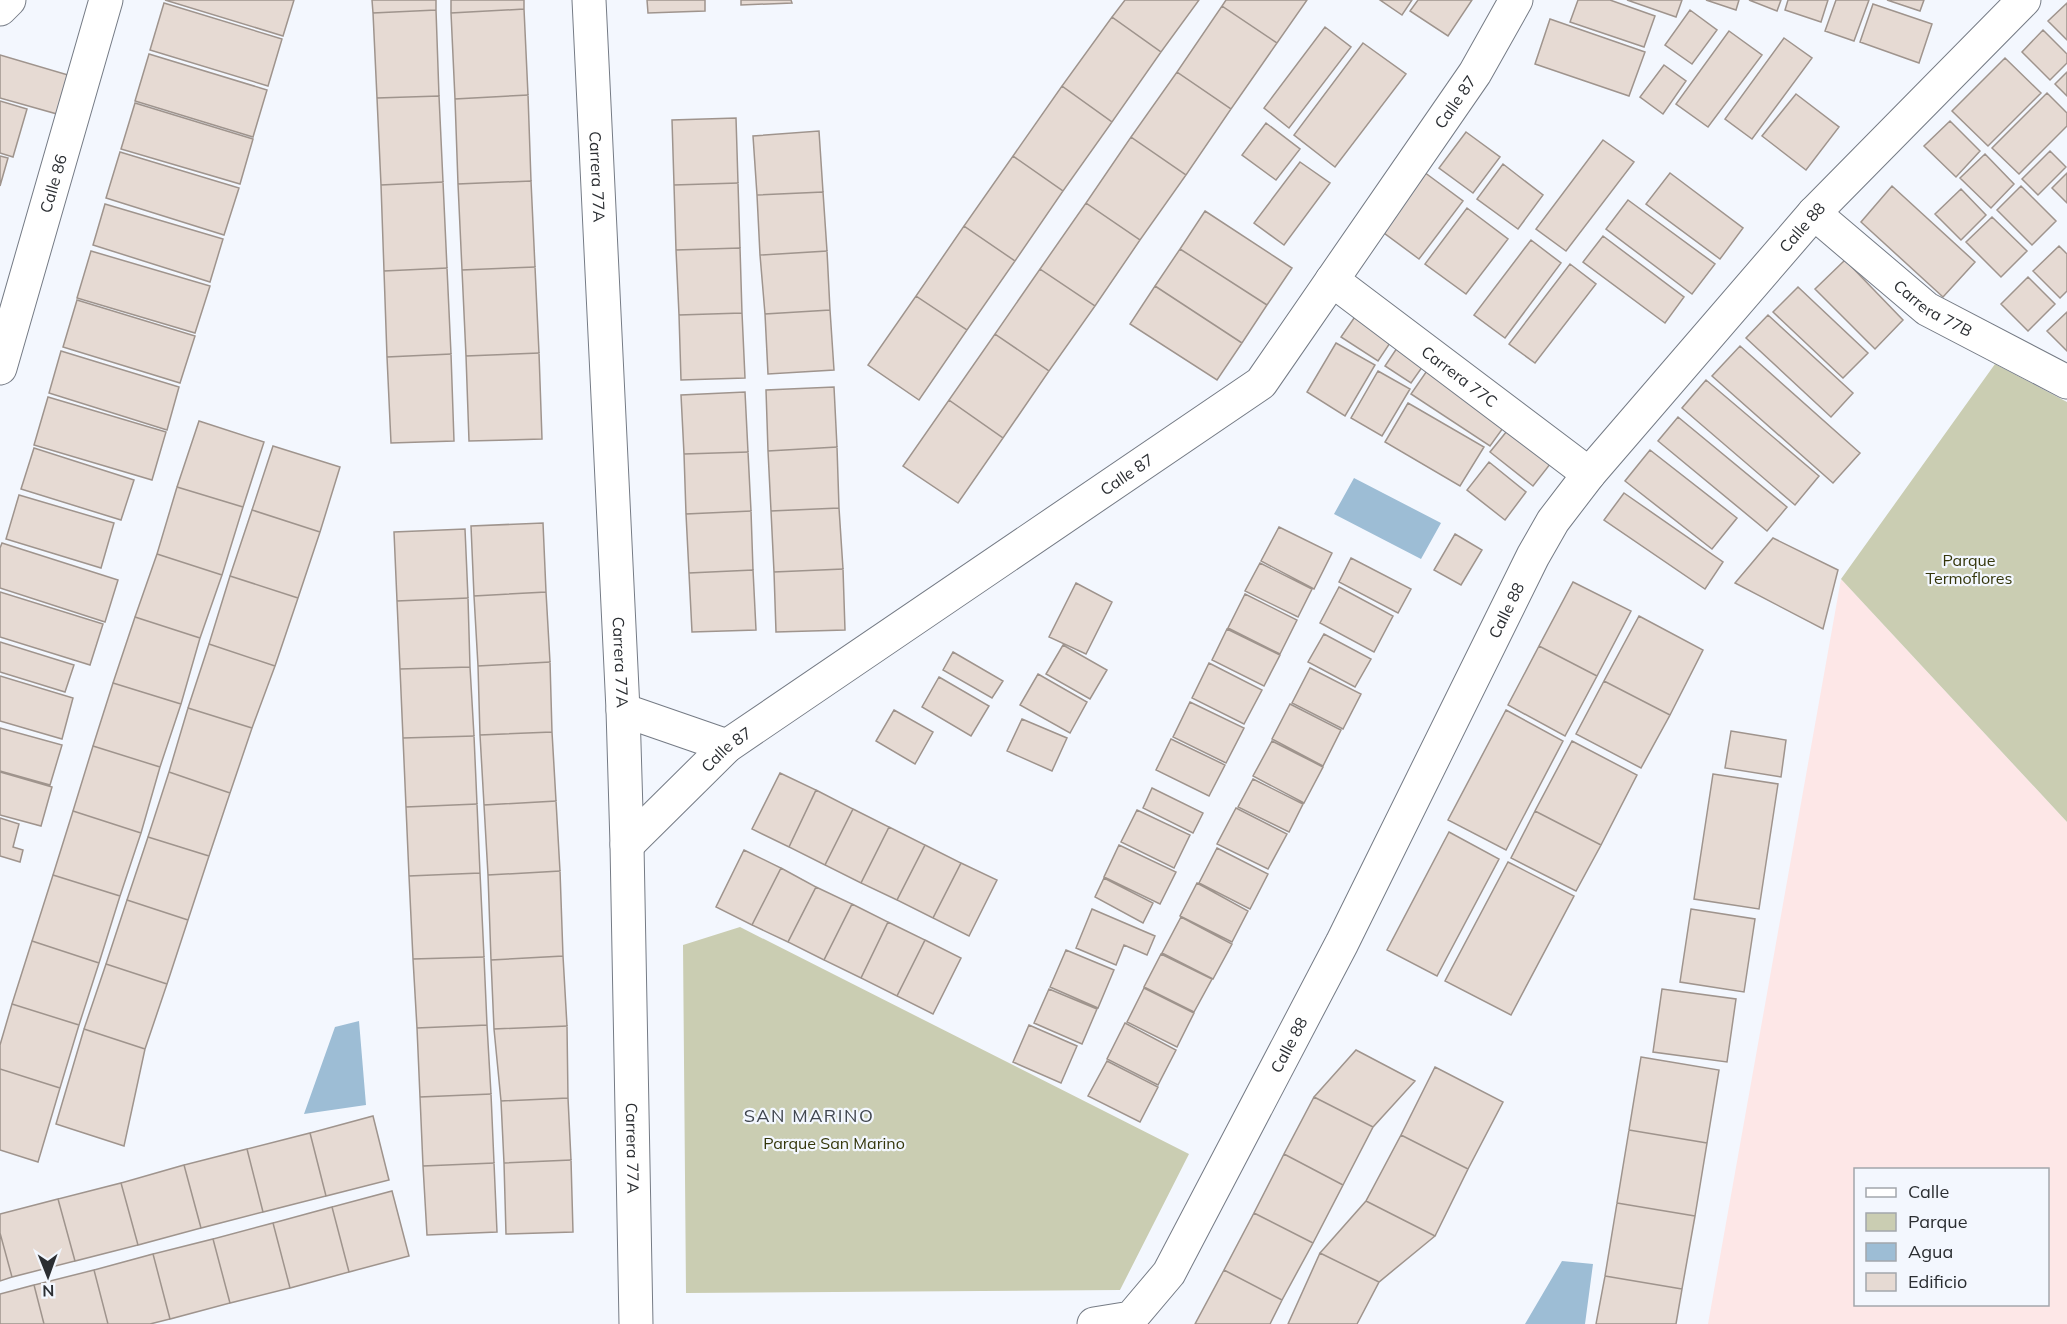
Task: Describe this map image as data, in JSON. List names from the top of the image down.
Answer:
{
  "streets": {
    "street": [
      "Calle 87",
      "Carrera 77A",
      "Calle 86",
      "Calle 88",
      "Carrera 77B",
      "Carrera 77C"
    ]
  },
  "crossings": [
    ["Calle 87", "Carrera 77A"],
    ["Calle 87", "Carrera 77C"],
    ["Calle 88", "Carrera 77B"],
    ["Calle 88", "Carrera 77C"]
  ],
  "districts": ["SAN MARINO"],
  "parks": ["Parque Termoflores", "Parque San Marino"],
  "legend": [
    "Calle",
    "Parque",
    "Agua",
    "Edificio"
  ],
  "north": "bottom"
}
